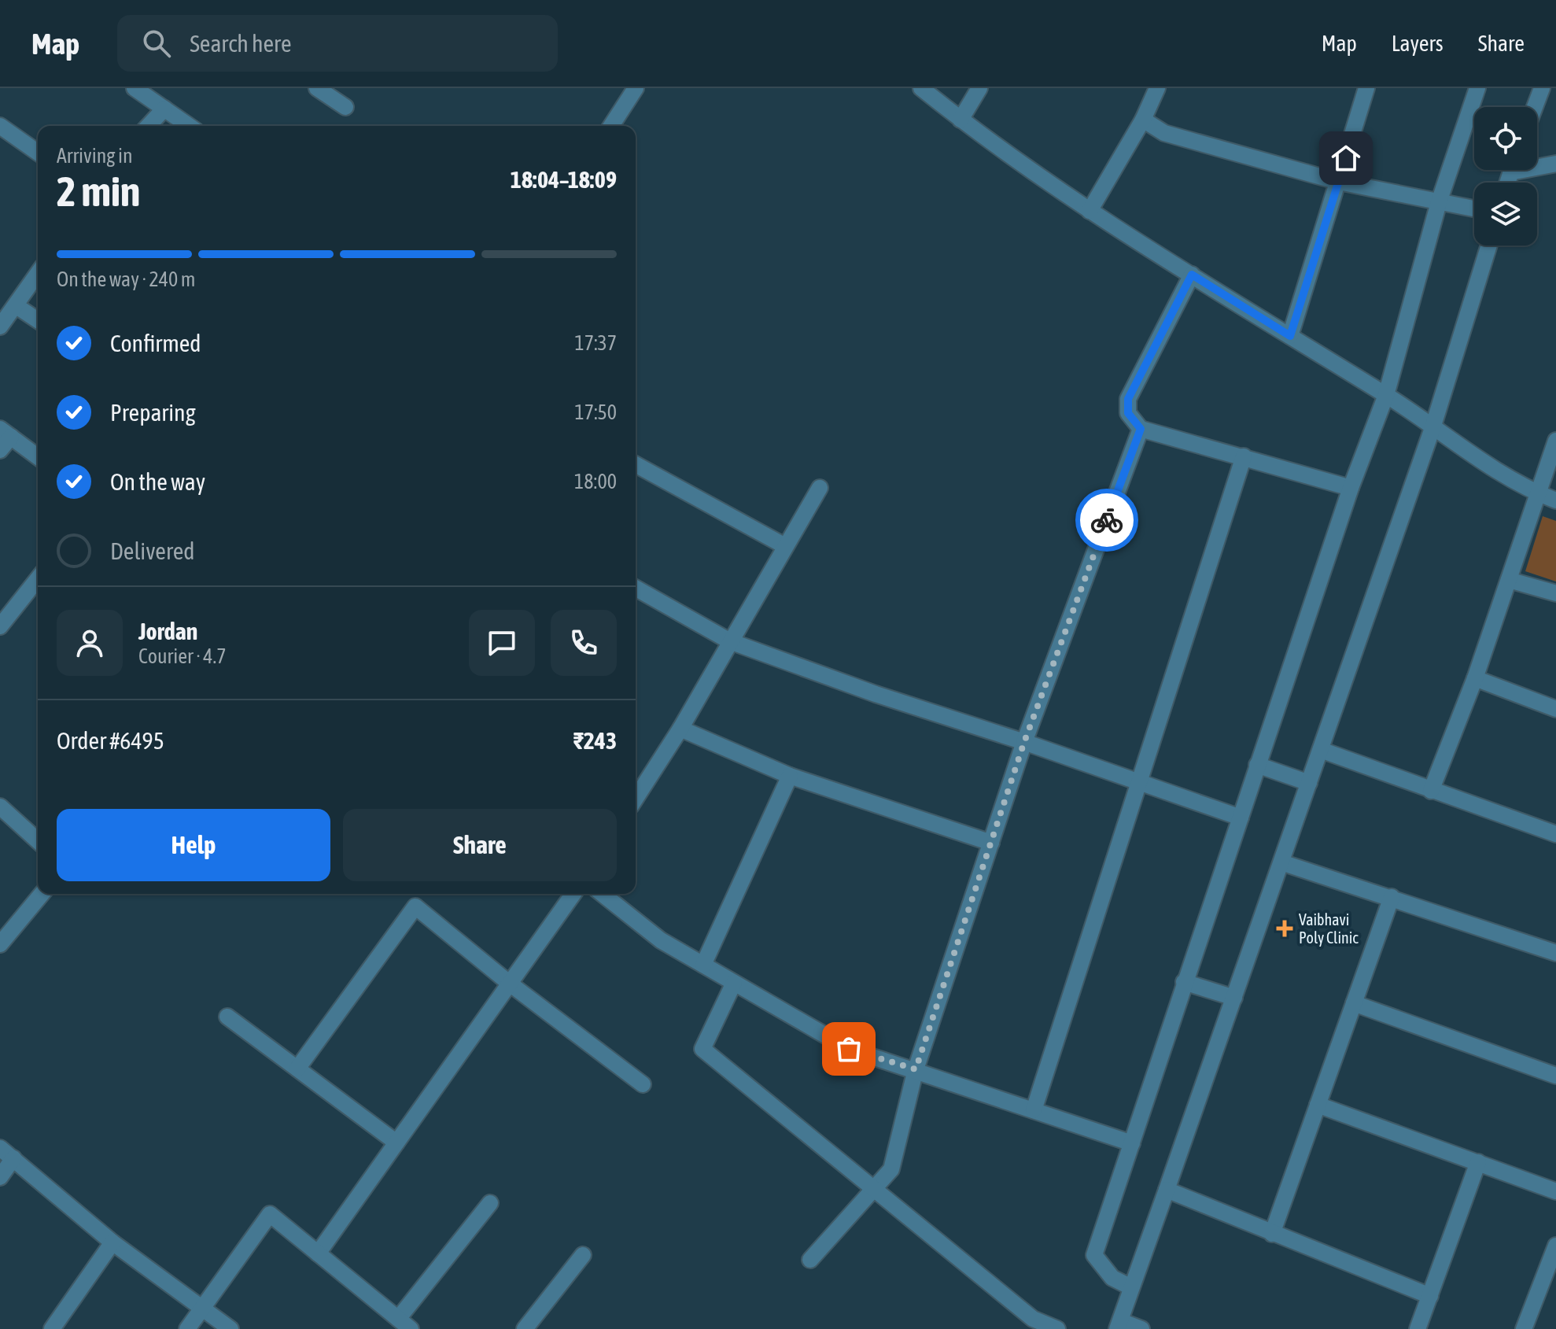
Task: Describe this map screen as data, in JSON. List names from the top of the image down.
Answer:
{
  "places": {
    "health": ["Vaibhavi Poly Clinic"]
  },
  "page": {
    "header": "Map",
    "search": "Search here",
    "nav": ["Map", "Layers", "Share"],
    "heading": ["2 min", "Arriving in", "18:04–18:09"],
    "panel": [
      "Jordan",
      "Courier · 4.7",
      "Order #6495",
      "₹243"
    ],
    "bar": "On the way · 240 m",
    "list": [
      ["Confirmed", "17:37"],
      ["Preparing", "17:50"],
      ["On the way", "18:00"],
      "Delivered"
    ],
    "buttons": ["Help", "Share"]
  }
}
